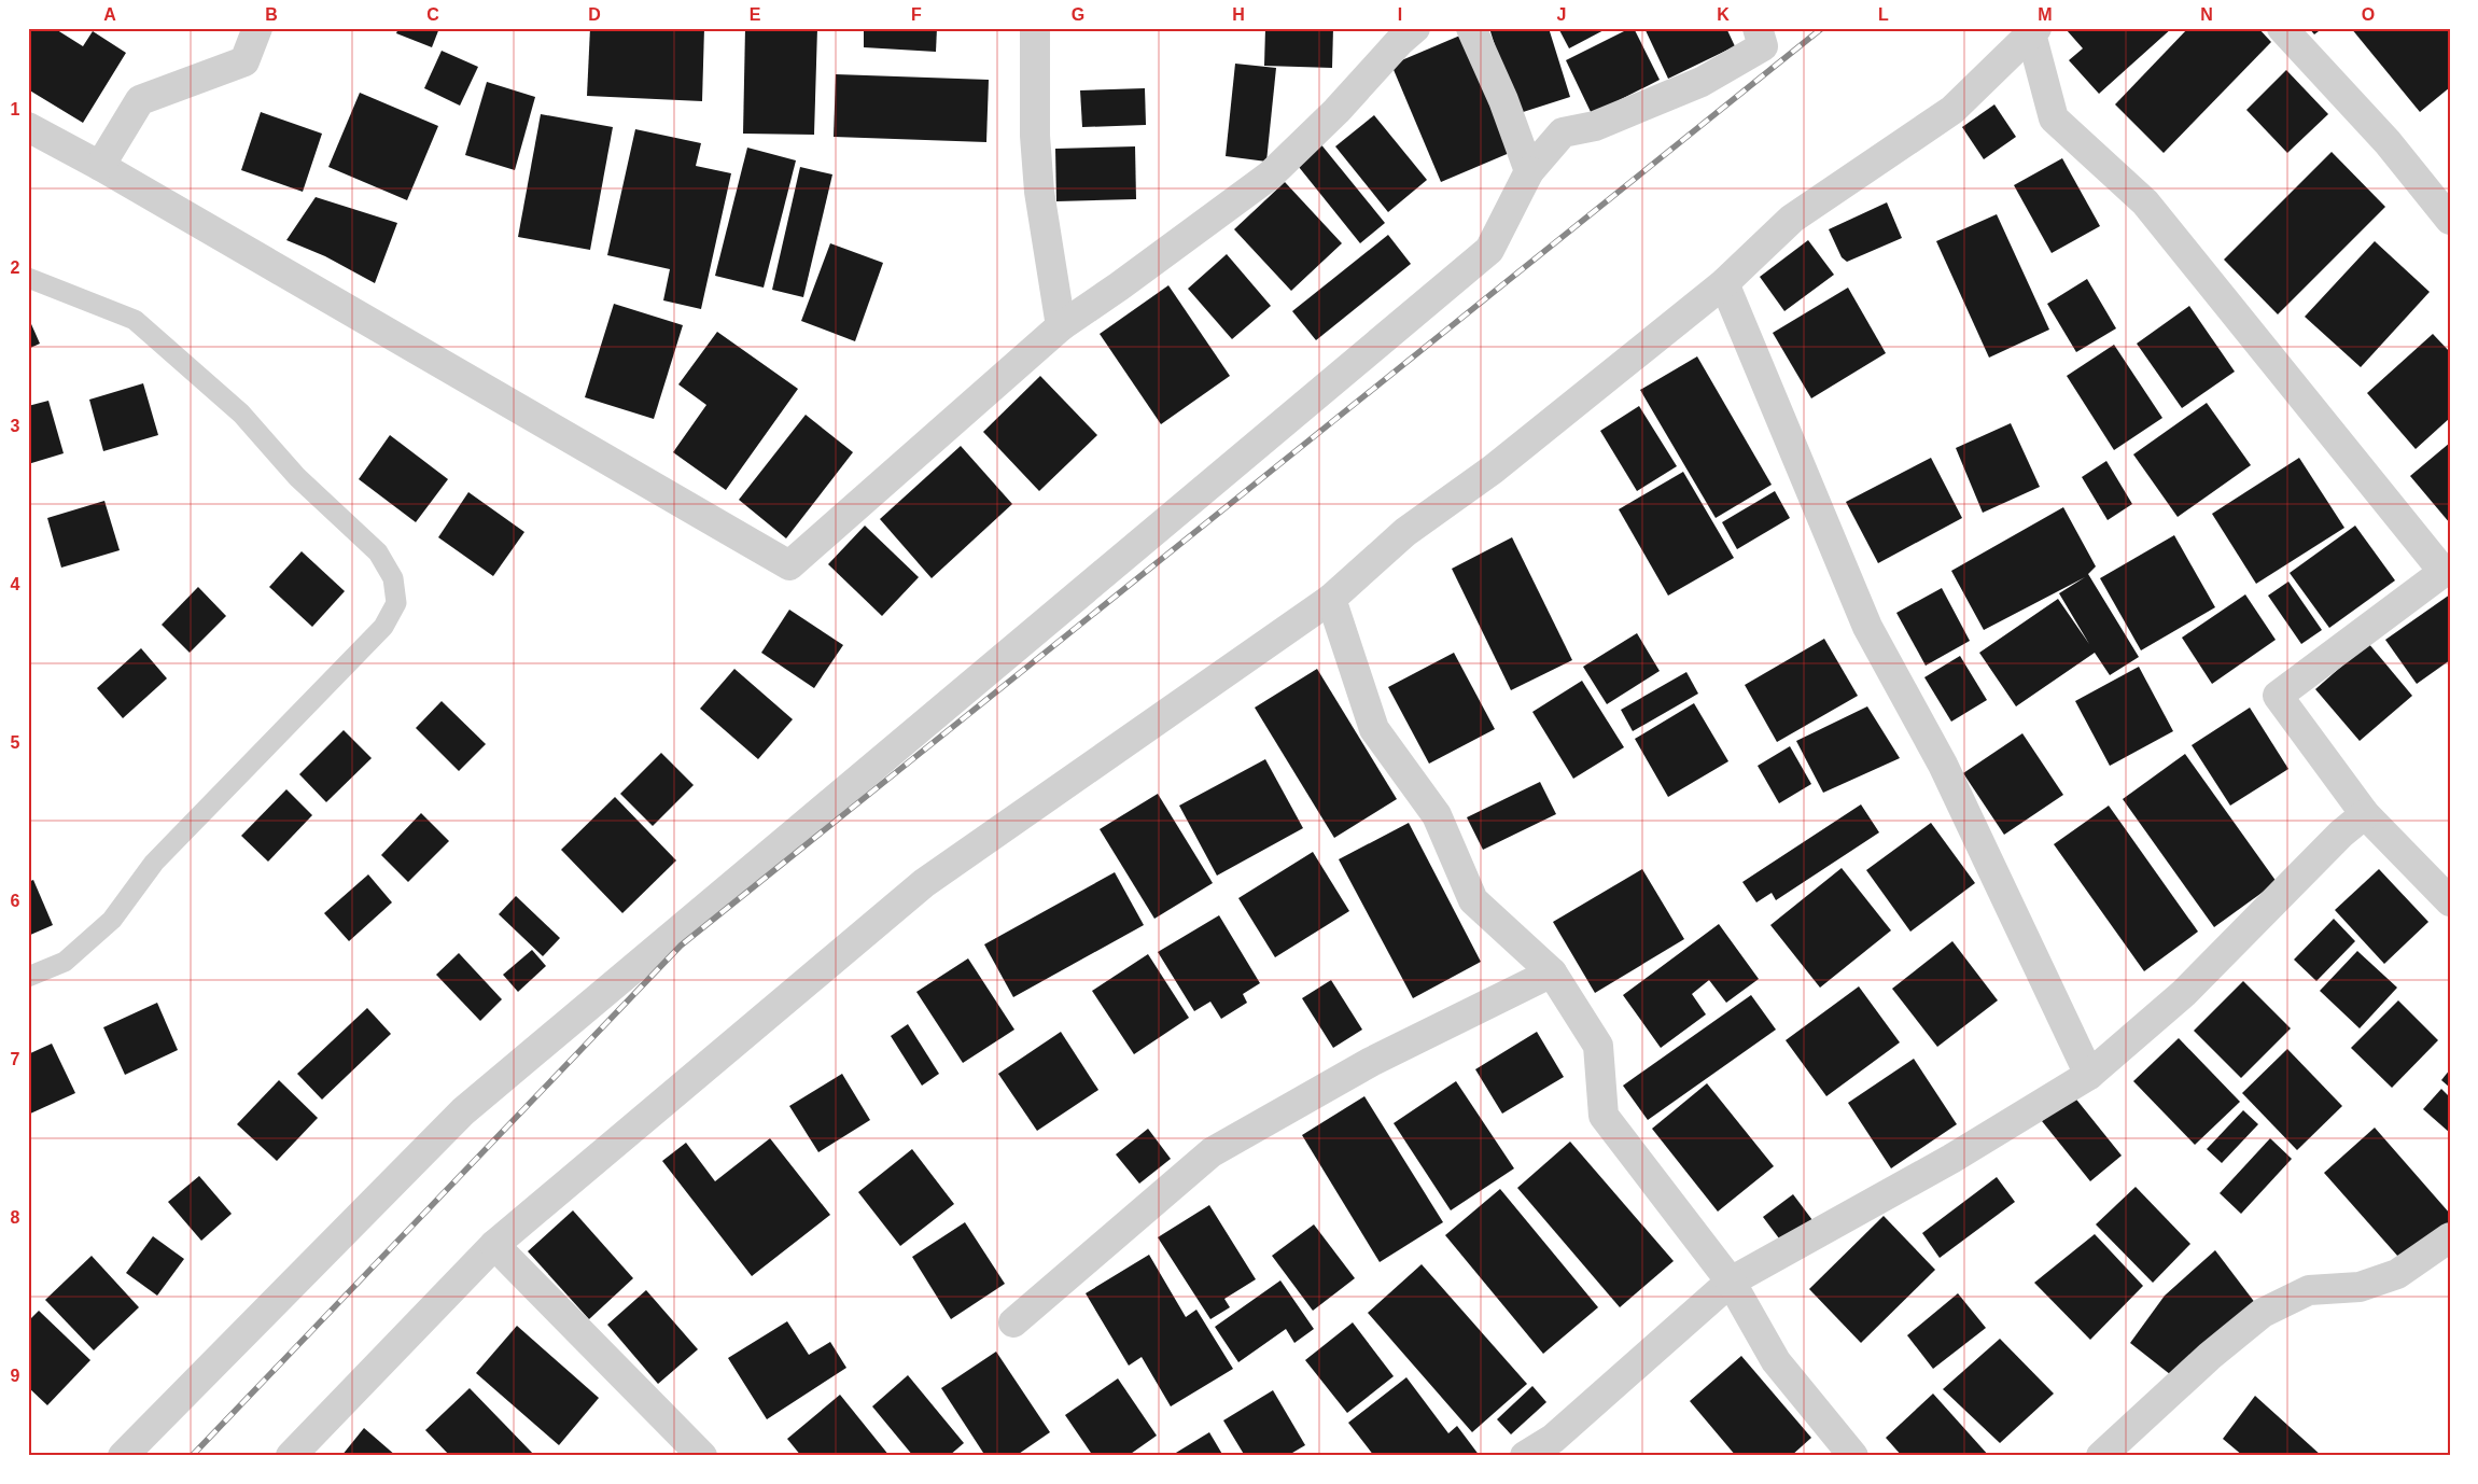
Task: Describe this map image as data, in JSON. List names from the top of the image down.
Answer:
{
  "grid": {
    "columns": [
      "A",
      "B",
      "C",
      "D",
      "E",
      "F",
      "G",
      "H",
      "I",
      "J",
      "K",
      "L",
      "M",
      "N",
      "O"
    ],
    "rows": [
      "1",
      "2",
      "3",
      "4",
      "5",
      "6",
      "7",
      "8",
      "9"
    ]
  }
}
